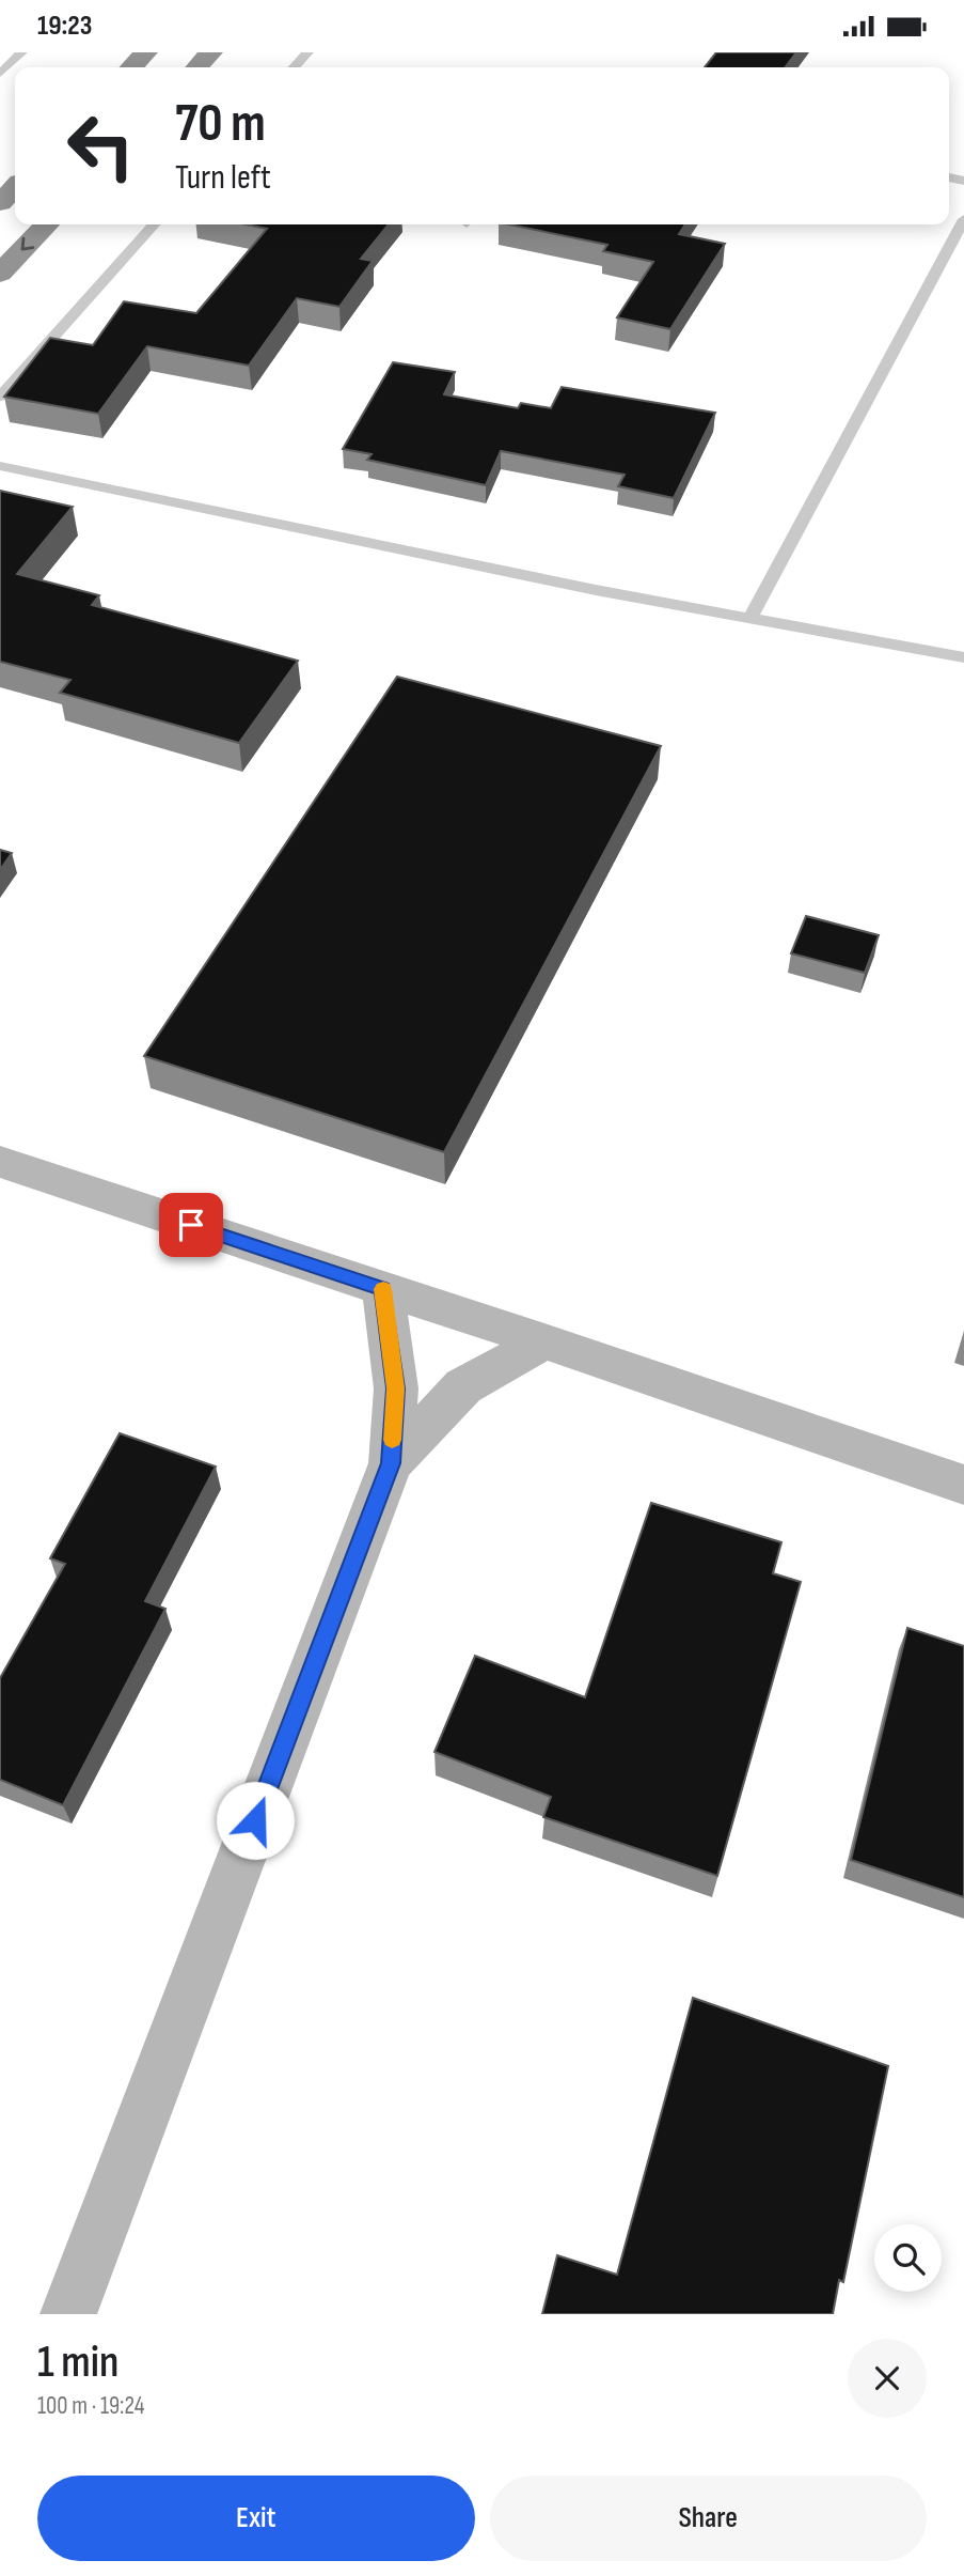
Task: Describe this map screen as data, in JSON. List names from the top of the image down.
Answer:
{
  "page": {
    "status": "19:23",
    "turn": ["70 m", "Turn left"],
    "heading": ["1 min", "100 m · 19:24"],
    "buttons": ["Exit", "Share"]
  }
}
